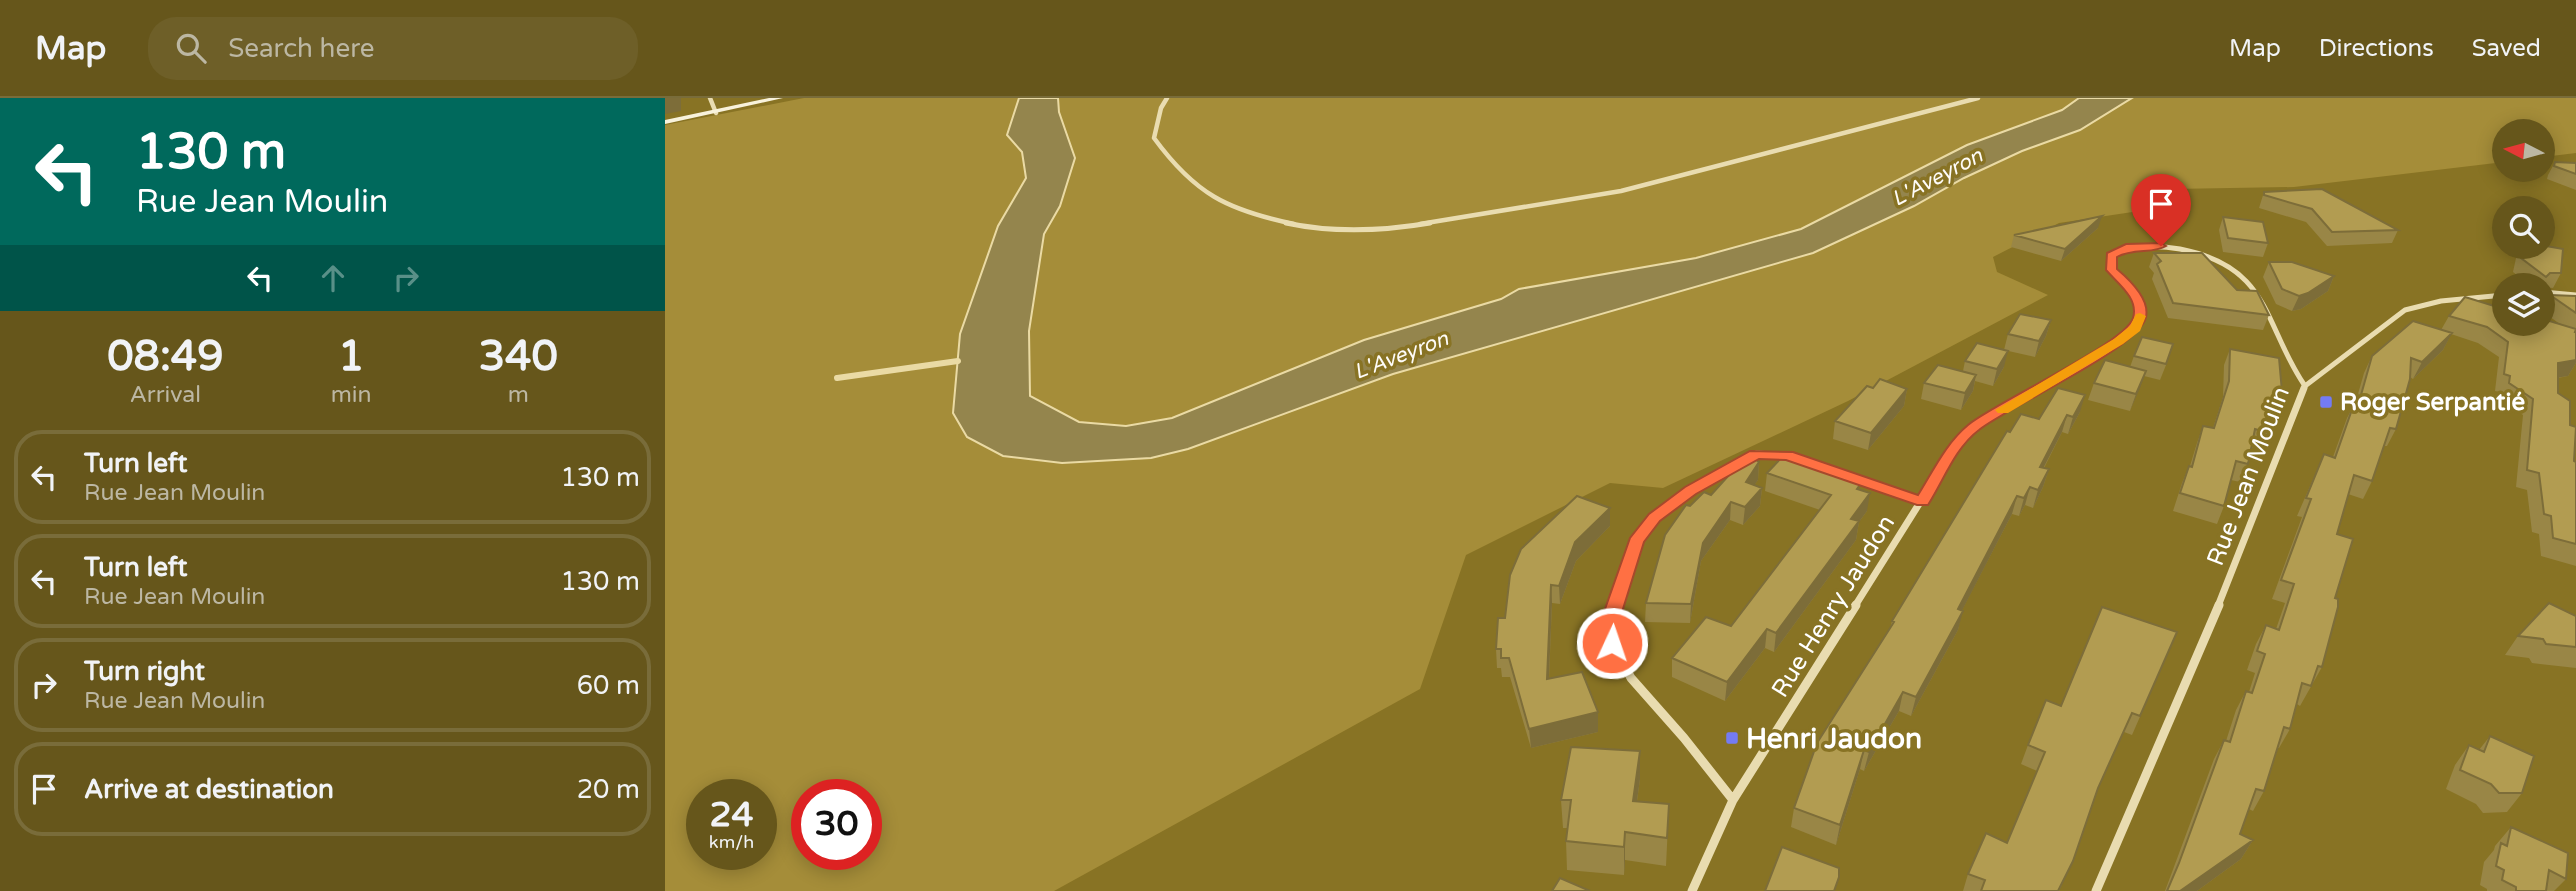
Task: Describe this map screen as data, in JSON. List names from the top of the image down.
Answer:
{
  "streets": {
    "street": ["Rue Jean Moulin", "Rue Henry Jaudon"]
  },
  "crossings": [
    ["Rue Jean Moulin", "Rue Henry Jaudon"]
  ],
  "water": ["L'Aveyron"],
  "places": {
    "transit": ["Roger Serpantié", "Henri Jaudon"]
  },
  "north": "left",
  "page": {
    "header": "Map",
    "search": "Search here",
    "nav": ["Map", "Directions", "Saved"],
    "turn": ["130 m", "Rue Jean Moulin"],
    "eta": [
      "08:49",
      "Arrival",
      "1",
      "min",
      "340",
      "m"
    ],
    "list": [
      {
        "name": "Turn left",
        "note": "Rue Jean Moulin",
        "value": "130 m"
      },
      {
        "name": "Turn left",
        "note": "Rue Jean Moulin",
        "value": "130 m"
      },
      {
        "name": "Turn right",
        "note": "Rue Jean Moulin",
        "value": "60 m"
      },
      {
        "name": "Arrive at destination",
        "value": "20 m"
      }
    ],
    "speed": "24 km/h",
    "limit": "30"
  }
}
